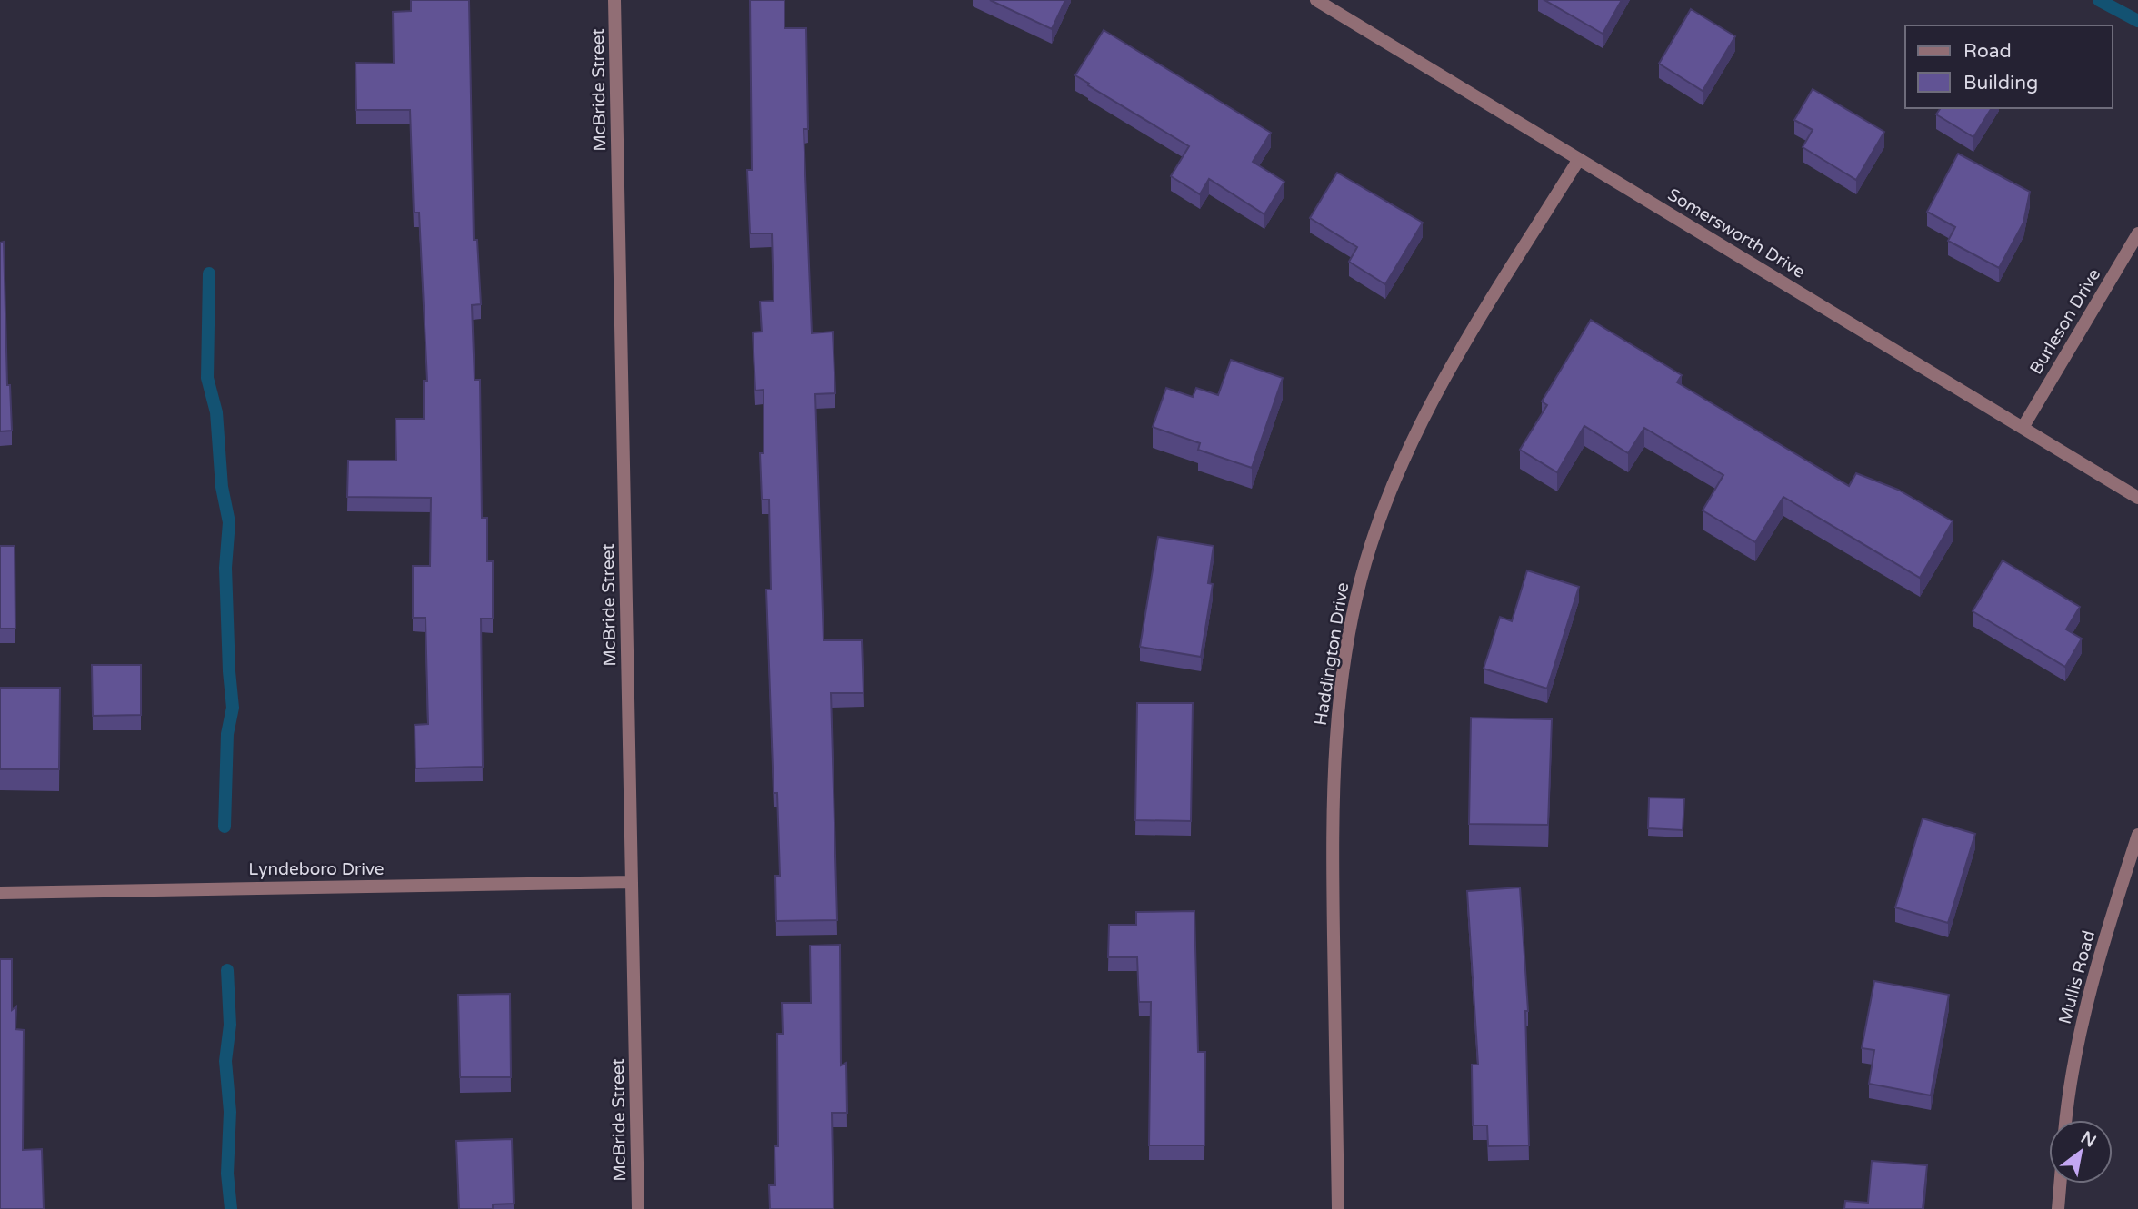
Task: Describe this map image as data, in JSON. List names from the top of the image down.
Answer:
{
  "streets": {
    "street": [
      "McBride Street",
      "Somersworth Drive",
      "Burleson Drive",
      "Haddington Drive",
      "Lyndeboro Drive",
      "Mullis Road"
    ]
  },
  "crossings": [
    ["McBride Street", "Lyndeboro Drive"],
    ["Somersworth Drive", "Burleson Drive"],
    ["Somersworth Drive", "Haddington Drive"]
  ],
  "legend": ["Road", "Building"],
  "north": "top right"
}
